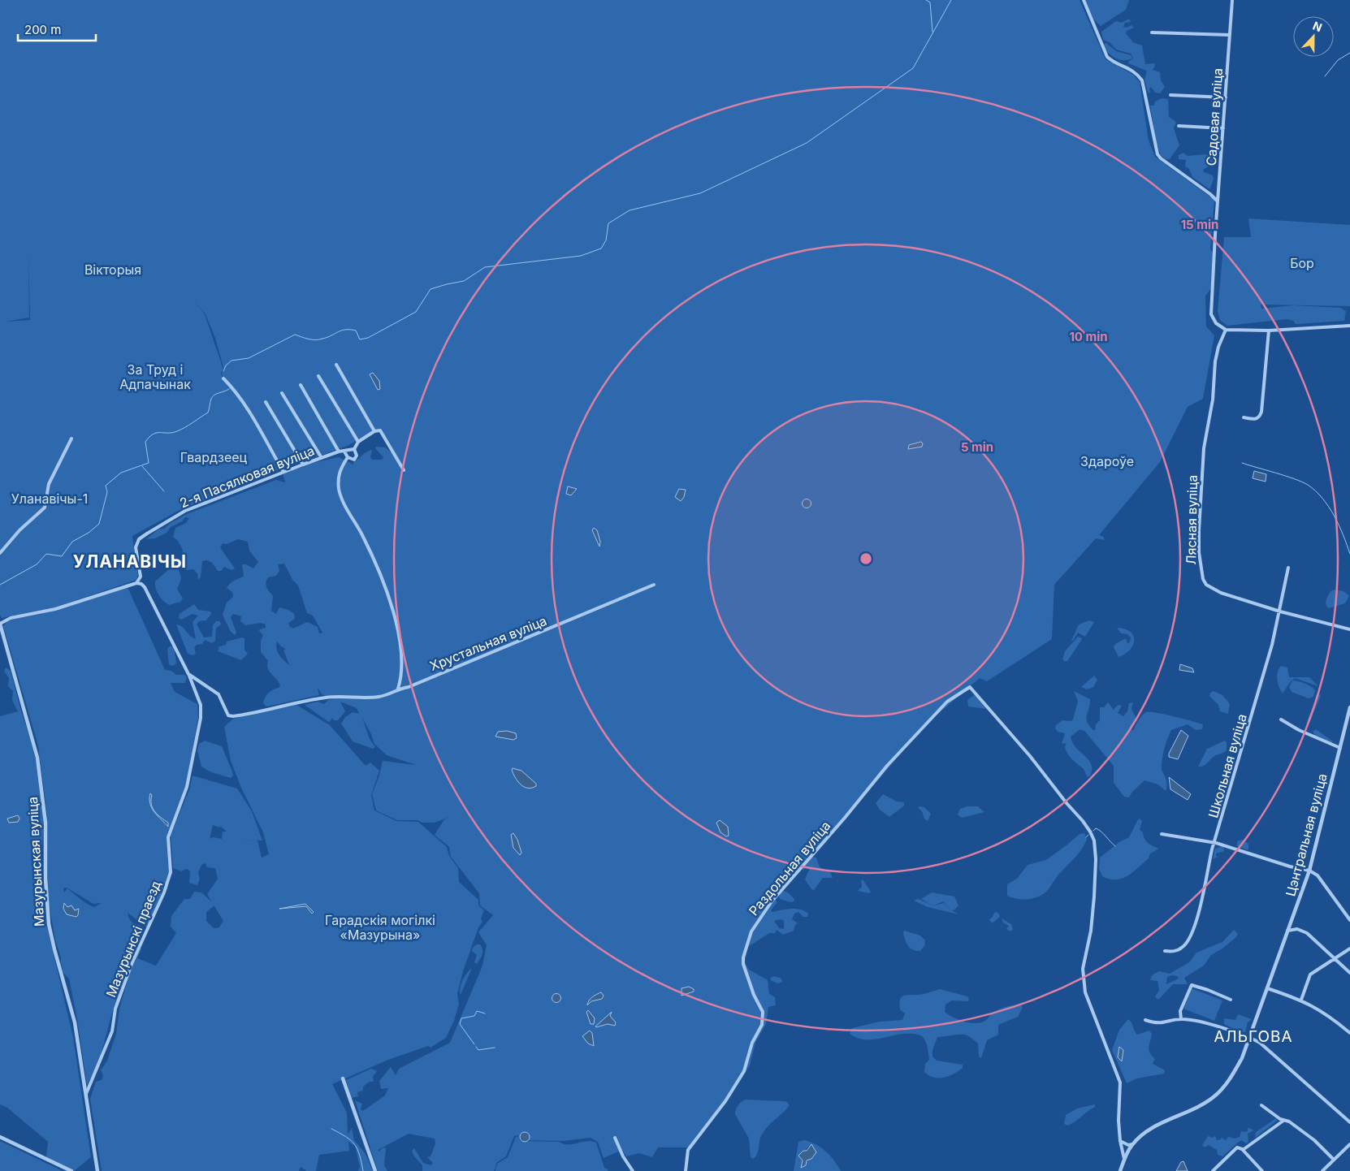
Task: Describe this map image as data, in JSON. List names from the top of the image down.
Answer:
{
  "streets": {
    "street": [
      "Садовая вуліца",
      "2-я Пасялковая вуліца",
      "Лясная вуліца",
      "Хрустальная вуліца",
      "Школьная вуліца",
      "Цэнтральная вуліца",
      "Мазурынская вуліца",
      "Раздольная вуліца",
      "Мазурынскі праезд"
    ]
  },
  "crossings": [
    ["Садовая вуліца", "Лясная вуліца"],
    ["2-я Пасялковая вуліца", "Хрустальная вуліца"],
    ["2-я Пасялковая вуліца", "Мазурынскі праезд"],
    ["Лясная вуліца", "Школьная вуліца"],
    ["Хрустальная вуліца", "Мазурынскі праезд"],
    ["Мазурынская вуліца", "Мазурынскі праезд"]
  ],
  "districts": ["УЛАНАВІЧЫ", "АЛЬГОВА"],
  "parks": [
    "Бор",
    "Вікторыя",
    "За Труд і Адпачынак",
    "Гвардзеец",
    "Здароўе",
    "Уланавічы-1",
    "Гарадскія могілкі «Мазурына»"
  ],
  "scale_bar": "200 m",
  "north": "top",
  "rings": ["15 min", "10 min", "5 min"]
}
